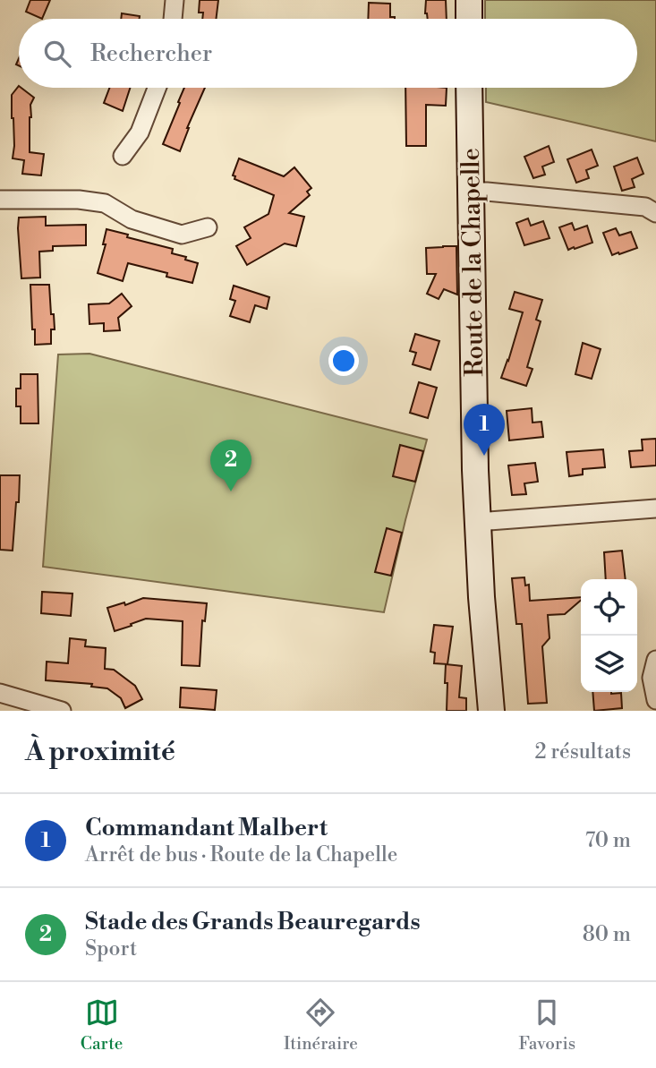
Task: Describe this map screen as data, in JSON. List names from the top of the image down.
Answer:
{
  "streets": {
    "main road": ["Route de la Chapelle"]
  },
  "page": {
    "search": "Rechercher",
    "pins": ["1", "2"],
    "heading": ["À proximité", "2 résultats"],
    "list": [
      {
        "mark": "1",
        "name": "Commandant Malbert",
        "note": "Arrêt de bus · Route de la Chapelle",
        "value": "70 m"
      },
      {
        "mark": "2",
        "name": "Stade des Grands Beauregards",
        "note": "Sport",
        "value": "80 m"
      }
    ],
    "nav": ["Carte", "Itinéraire", "Favoris"]
  }
}
